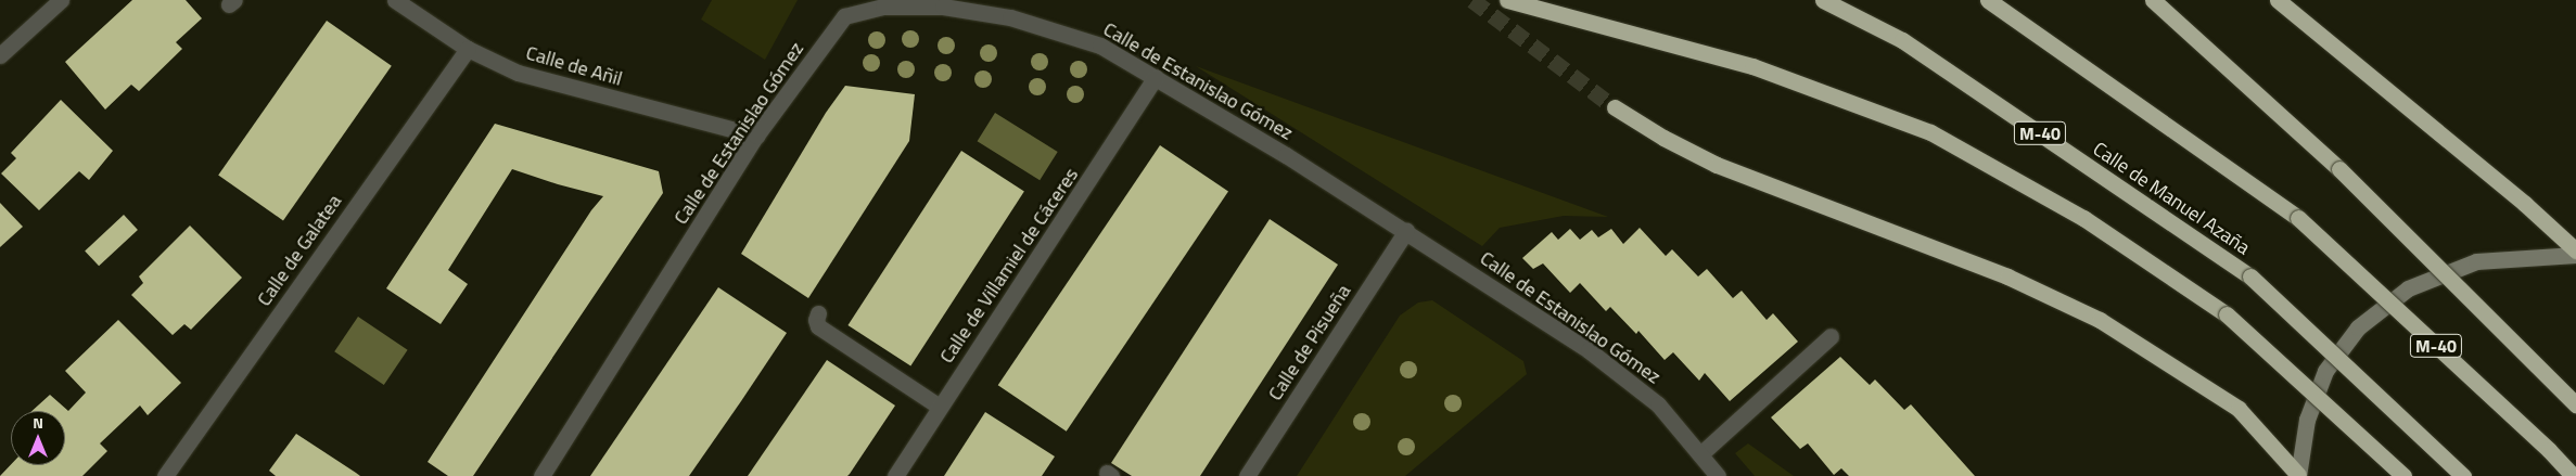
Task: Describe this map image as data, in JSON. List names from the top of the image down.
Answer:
{
  "streets": {
    "highway": ["M-40", "Calle de Manuel Azaña"],
    "street": [
      "Calle de Añil",
      "Calle de Estanislao Gómez",
      "Calle de Galatea",
      "Calle de Villamiel de Cáceres",
      "Calle de Pisueña"
    ]
  },
  "crossings": [
    ["Calle de Añil", "Calle de Estanislao Gómez"],
    ["Calle de Añil", "Calle de Galatea"],
    ["Calle de Estanislao Gómez", "Calle de Villamiel de Cáceres"],
    ["Calle de Estanislao Gómez", "Calle de Pisueña"]
  ],
  "north": "top"
}
